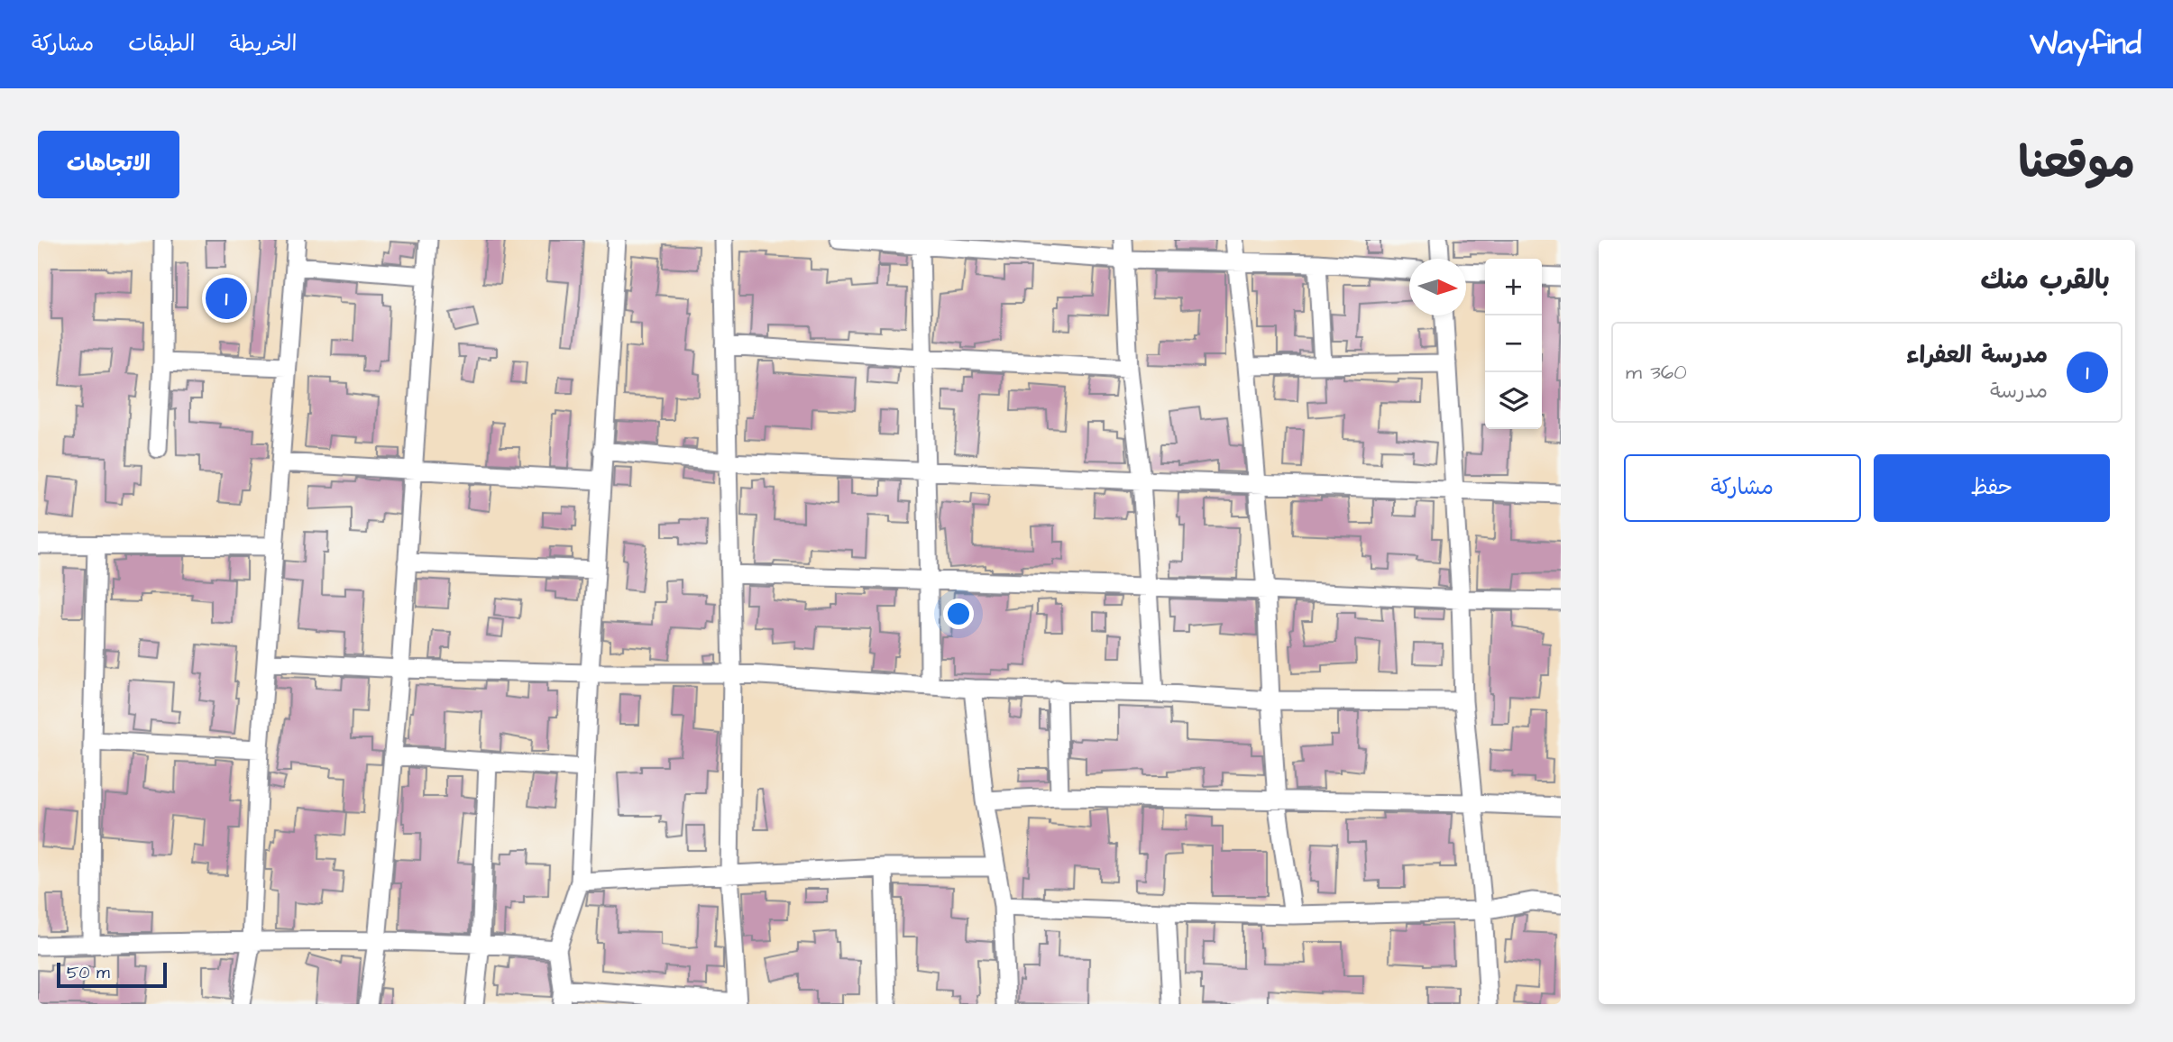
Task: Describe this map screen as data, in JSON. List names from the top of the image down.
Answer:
{
  "scale_bar": "50 m",
  "north": "right",
  "page": {
    "header": "Wayfind",
    "nav": ["الخريطة", "الطبقات", "مشاركة"],
    "title": "موقعنا",
    "buttons": [
      "الاتجاهات",
      ["حفظ", "مشاركة"]
    ],
    "heading": "بالقرب منك",
    "map_buttons": ["+", "−"],
    "pins": "1",
    "list": [
      {
        "mark": "1",
        "name": "مدرسة العفراء",
        "note": "مدرسة",
        "value": "360 m"
      }
    ],
    "scale": "50 m"
  }
}
